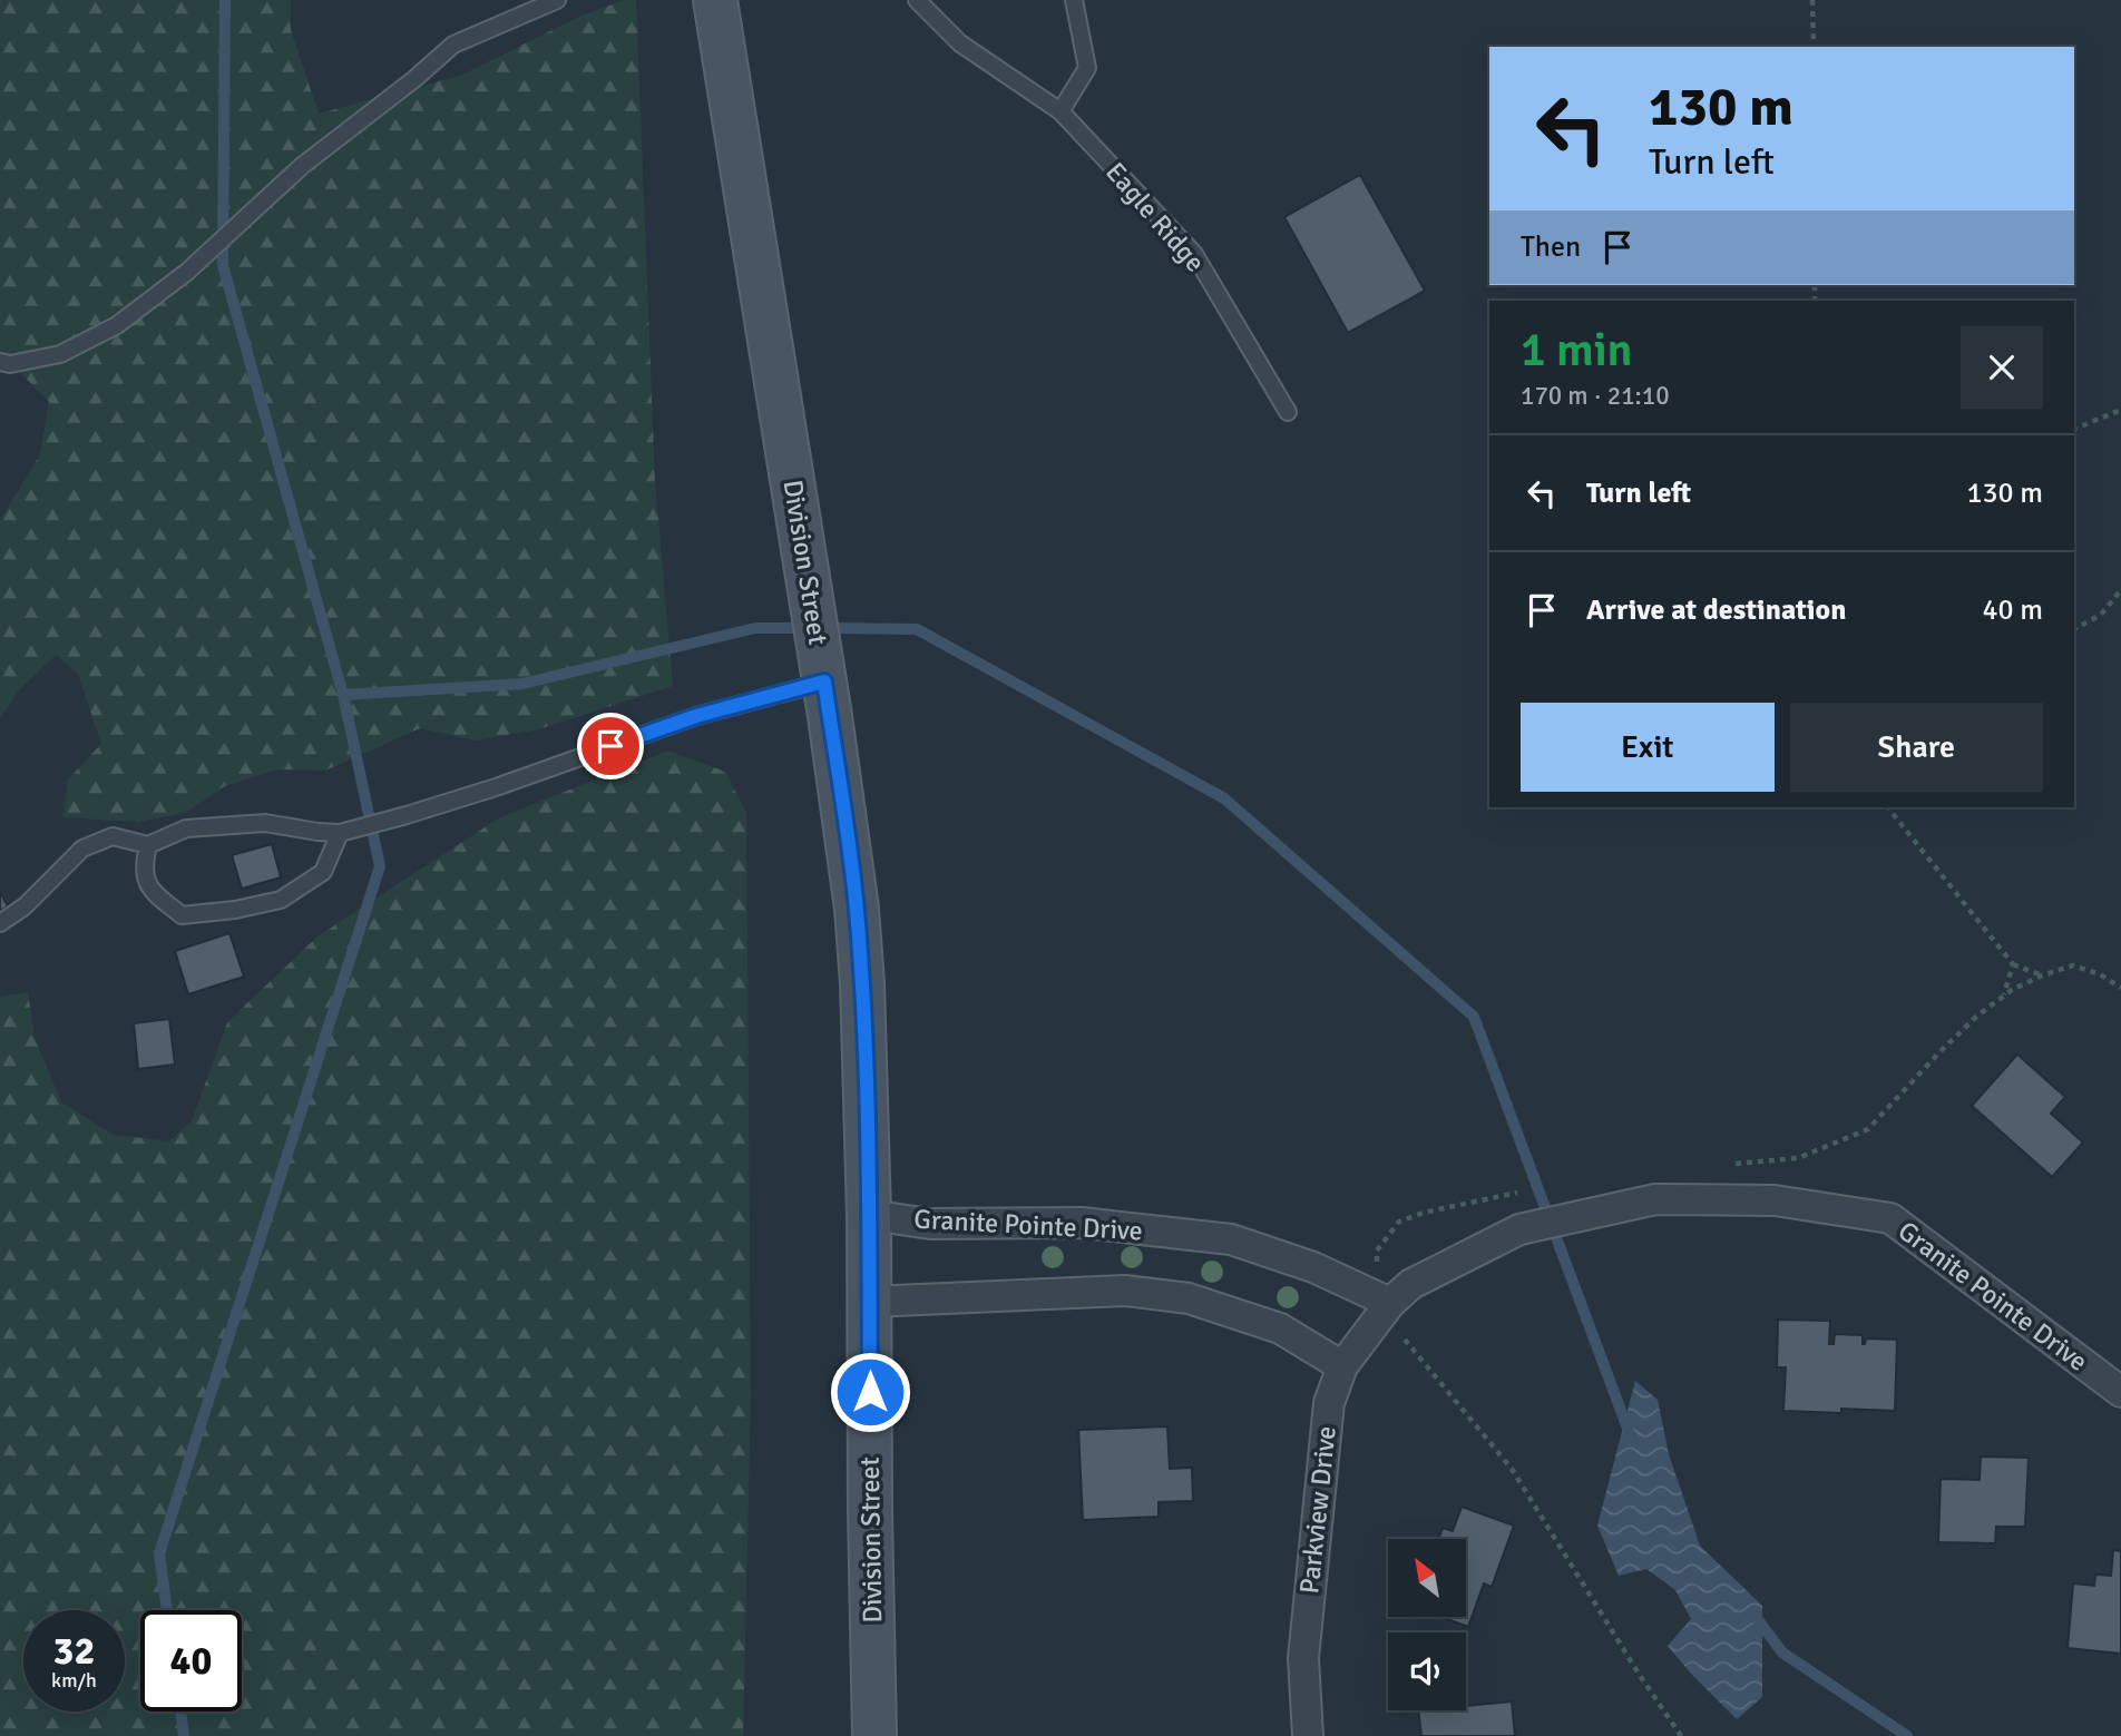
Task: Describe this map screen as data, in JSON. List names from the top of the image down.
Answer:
{
  "streets": {
    "street": ["Division Street", "Granite Pointe Drive", "Parkview Drive"],
    "lane": ["Eagle Ridge"]
  },
  "crossings": [
    ["Division Street", "Granite Pointe Drive"],
    ["Granite Pointe Drive", "Parkview Drive"]
  ],
  "north": "top left",
  "page": {
    "turn": ["130 m", "Turn left"],
    "then": "Then",
    "heading": ["1 min", "170 m · 21:10"],
    "list": [
      {
        "name": "Turn left",
        "value": "130 m"
      },
      {
        "name": "Arrive at destination",
        "value": "40 m"
      }
    ],
    "buttons": ["Exit", "Share"],
    "speed": "32 km/h",
    "limit": "40"
  }
}
